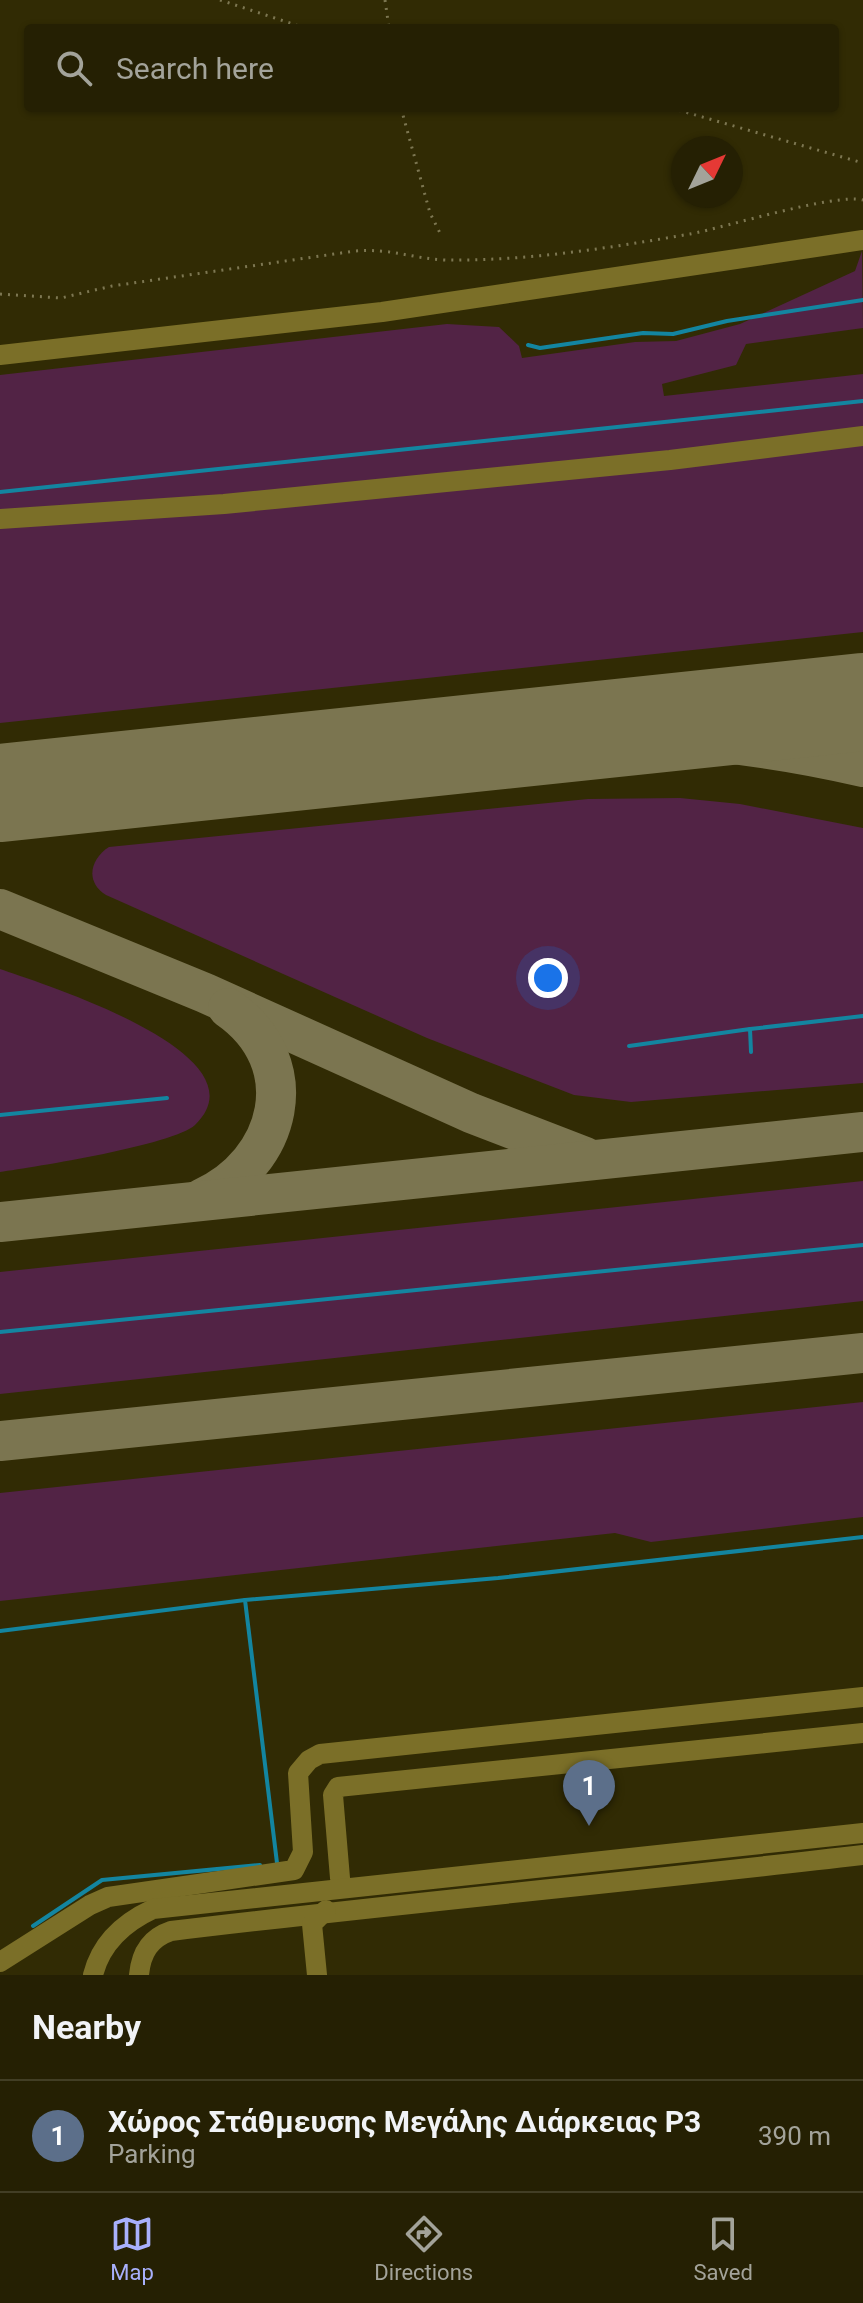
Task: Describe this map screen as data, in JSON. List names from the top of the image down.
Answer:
{
  "north": "top right",
  "page": {
    "search": "Search here",
    "pins": "1",
    "heading": "Nearby",
    "list": [
      {
        "mark": "1",
        "name": "Χώρος Στάθμευσης Μεγάλης Διάρκειας P3",
        "note": "Parking",
        "value": "390 m"
      }
    ],
    "nav": ["Map", "Directions", "Saved"]
  }
}
